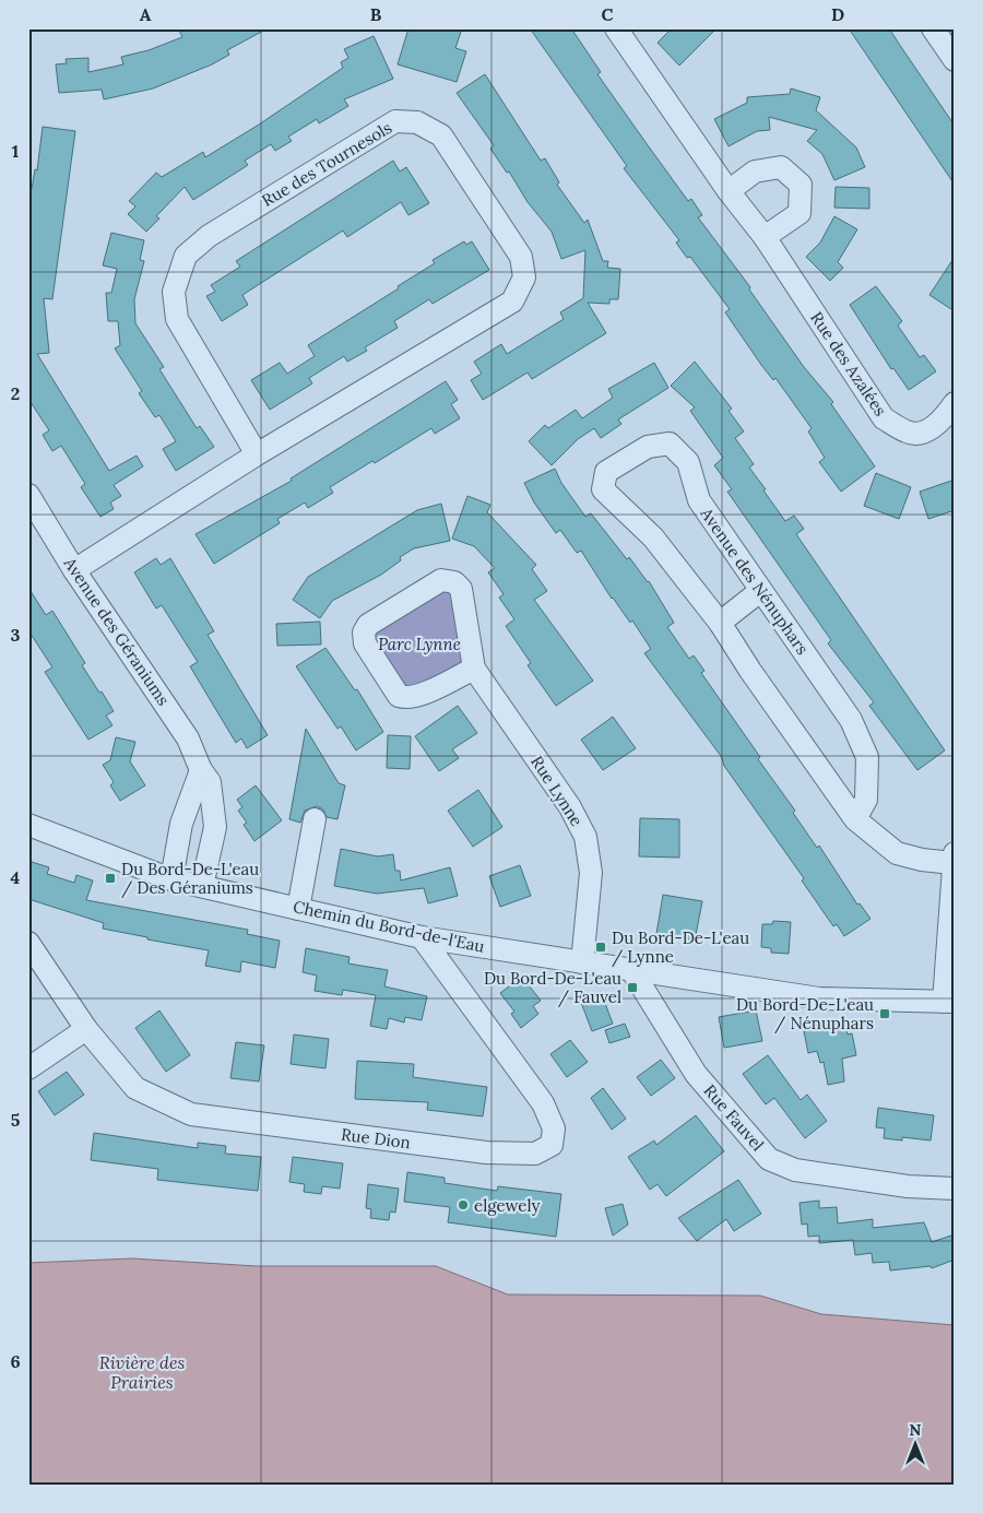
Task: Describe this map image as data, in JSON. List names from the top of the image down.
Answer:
{
  "streets": {
    "street": [
      "Rue des Tournesols",
      "Rue des Azalées",
      "Avenue des Nénuphars",
      "Avenue des Géraniums",
      "Rue Lynne",
      "Chemin du Bord-de-l'Eau",
      "Rue Fauvel",
      "Rue Dion"
    ]
  },
  "crossings": [
    ["Rue des Tournesols", "Avenue des Géraniums"],
    ["Avenue des Nénuphars", "Chemin du Bord-de-l'Eau"],
    ["Avenue des Géraniums", "Chemin du Bord-de-l'Eau"],
    ["Rue Lynne", "Chemin du Bord-de-l'Eau"],
    ["Chemin du Bord-de-l'Eau", "Rue Fauvel"],
    ["Chemin du Bord-de-l'Eau", "Rue Dion"]
  ],
  "water": ["Rivière des Prairies"],
  "parks": ["Parc Lynne"],
  "places": {
    "transit": [
      "Du Bord-De-L'eau / Des Géraniums",
      "Du Bord-De-L'eau / Lynne",
      "Du Bord-De-L'eau / Fauvel",
      "Du Bord-De-L'eau / Nénuphars"
    ],
    "other": ["elgewely"]
  },
  "north": "top",
  "grid": {
    "columns": [
      "A",
      "B",
      "C",
      "D"
    ],
    "rows": [
      "1",
      "2",
      "3",
      "4",
      "5",
      "6"
    ]
  }
}
